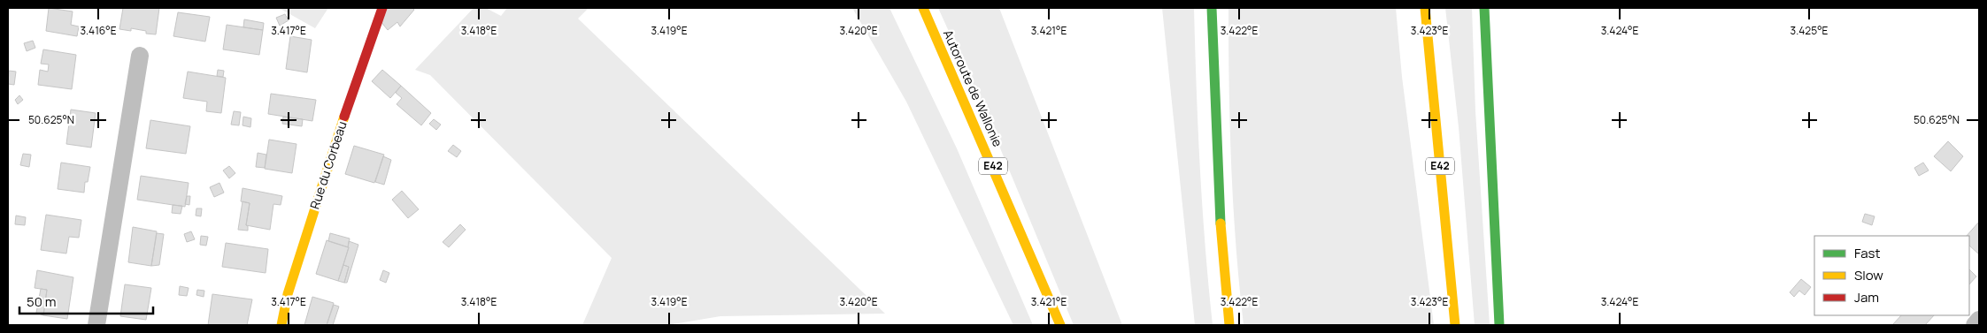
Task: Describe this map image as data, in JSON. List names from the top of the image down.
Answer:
{
  "streets": {
    "main road": ["Autoroute de Wallonie", "Rue du Corbeau", "E42"]
  },
  "legend": ["Fast", "Slow", "Jam"],
  "scale_bar": "50 m",
  "coordinates": [
    "3.416°E",
    "3.417°E",
    "3.418°E",
    "3.419°E",
    "3.420°E",
    "3.421°E",
    "3.422°E",
    "3.423°E",
    "3.424°E",
    "3.425°E",
    "50.625°N"
  ]
}
